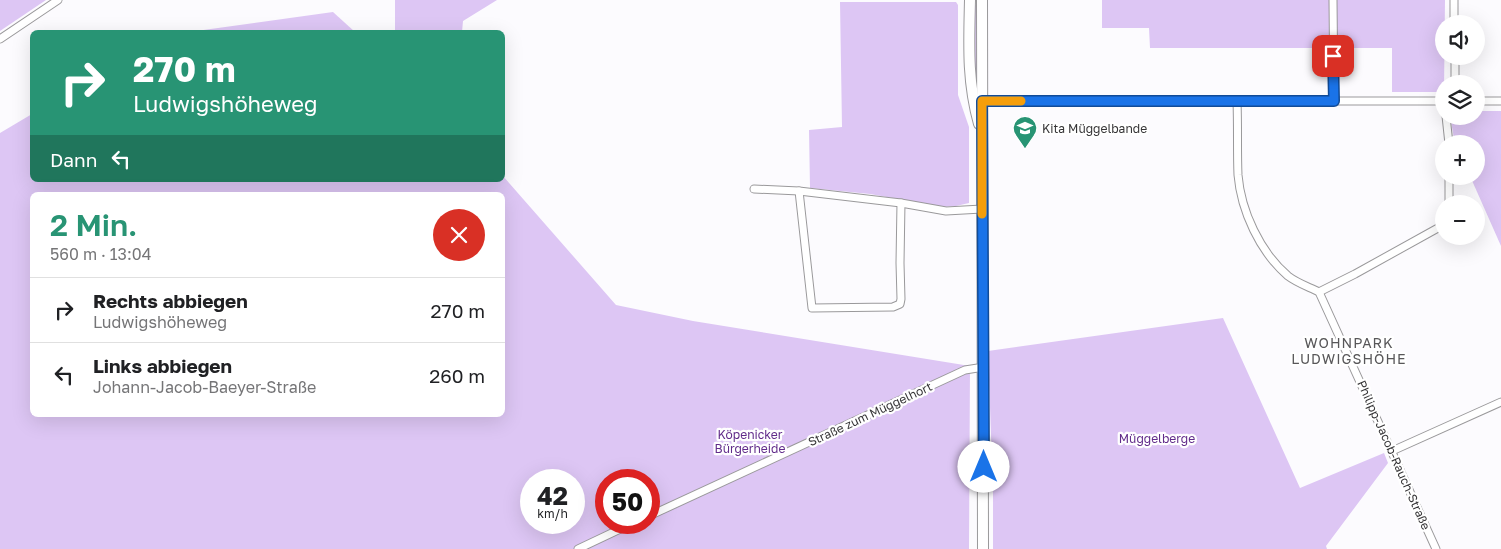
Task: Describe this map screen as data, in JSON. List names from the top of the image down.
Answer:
{
  "streets": {
    "street": ["Straße zum Müggelhort", "Philipp-Jacob-Rauch-Straße"]
  },
  "districts": ["WOHNPARK LUDWIGSHÖHE"],
  "parks": ["Köpenicker Bürgerheide", "Müggelberge"],
  "places": {
    "school or university": ["Kita Müggelbande"]
  },
  "page": {
    "map_buttons": ["+", "−"],
    "turn": ["270 m", "Ludwigshöheweg"],
    "then": "Dann",
    "heading": ["2 Min.", "560 m · 13:04"],
    "list": [
      {
        "name": "Rechts abbiegen",
        "note": "Ludwigshöheweg",
        "value": "270 m"
      },
      {
        "name": "Links abbiegen",
        "note": "Johann-Jacob-Baeyer-Straße",
        "value": "260 m"
      }
    ],
    "speed": "42 km/h",
    "limit": "50"
  }
}
